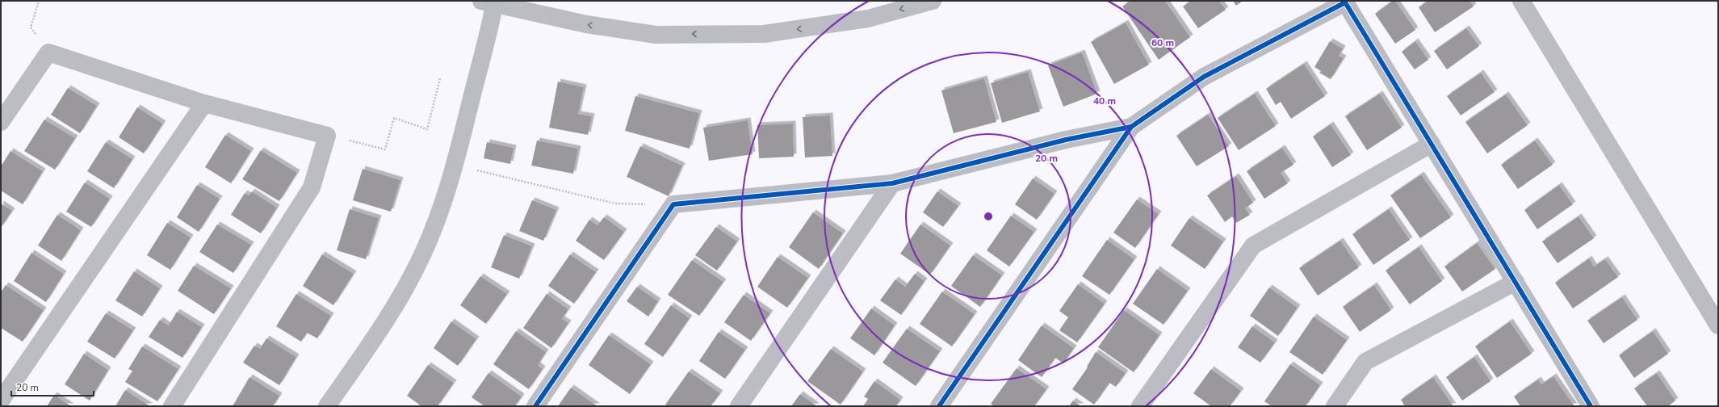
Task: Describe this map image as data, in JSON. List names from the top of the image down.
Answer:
{
  "scale_bar": "20 m",
  "rings": ["60 m", "40 m", "20 m"]
}
